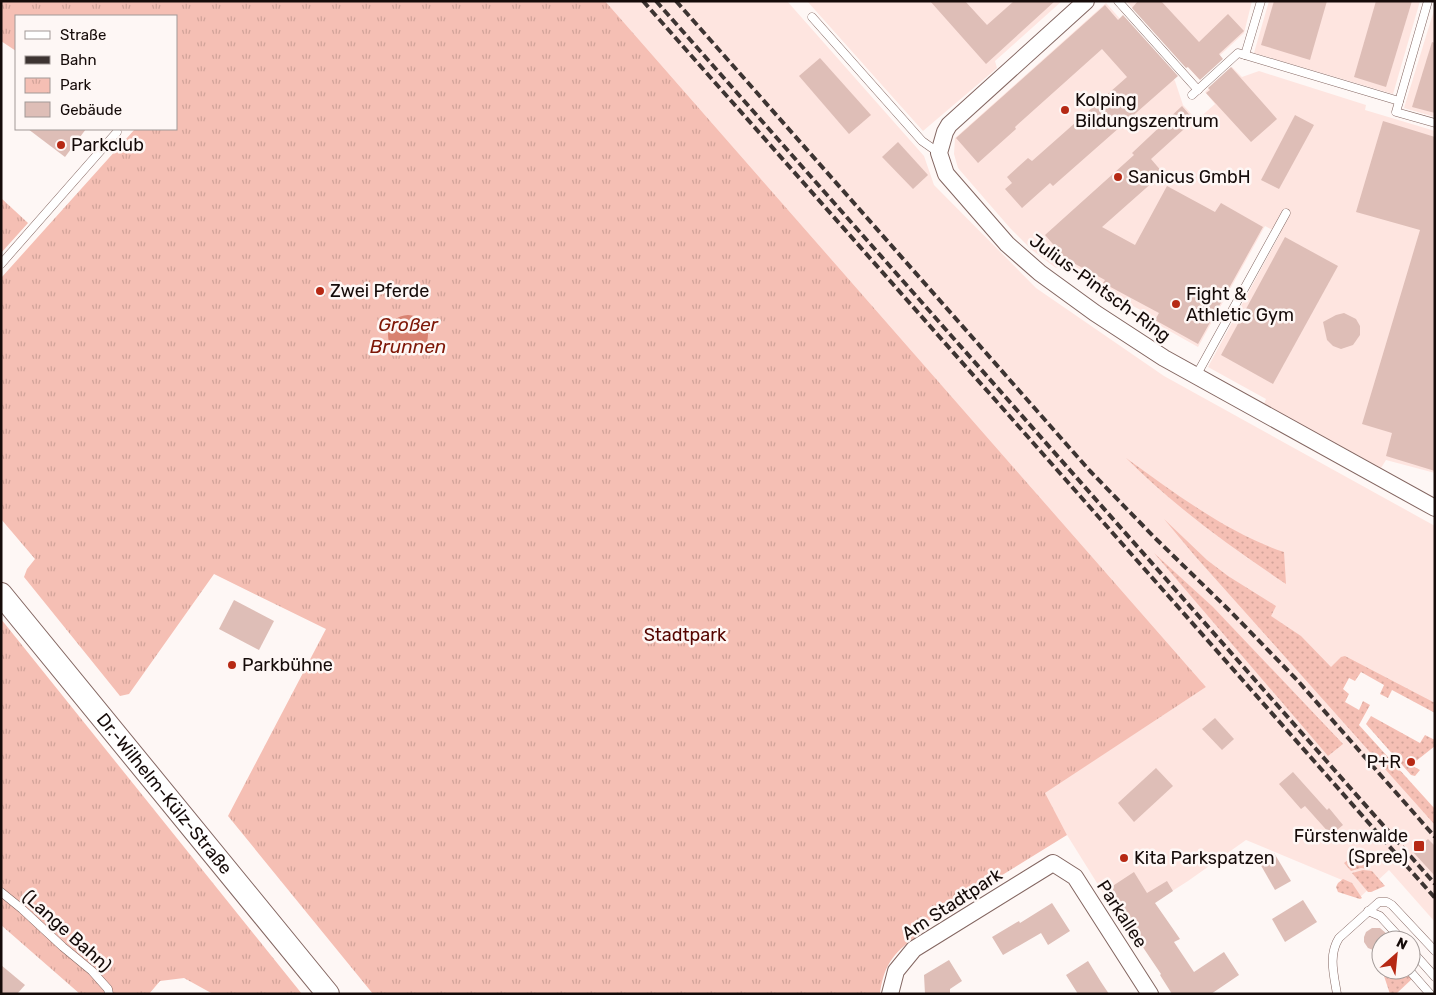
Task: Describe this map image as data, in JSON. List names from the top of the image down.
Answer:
{
  "streets": {
    "main road": ["Dr.-Wilhelm-Külz-Straße"],
    "street": ["Julius-Pintsch-Ring", "Am Stadtpark", "Parkallee"],
    "lane": ["(Lange Bahn)"]
  },
  "crossings": [
    ["Am Stadtpark", "Parkallee"]
  ],
  "water": ["Großer Brunnen"],
  "parks": ["Stadtpark"],
  "places": {
    "other": [
      "Kolping Bildungszentrum",
      "Parkclub",
      "Sanicus GmbH",
      "Zwei Pferde",
      "Fight & Athletic Gym",
      "Parkbühne",
      "P+R",
      "Kita Parkspatzen"
    ],
    "transit": ["Fürstenwalde (Spree)"]
  },
  "legend": [
    "Straße",
    "Bahn",
    "Park",
    "Gebäude"
  ],
  "north": "top right"
}
